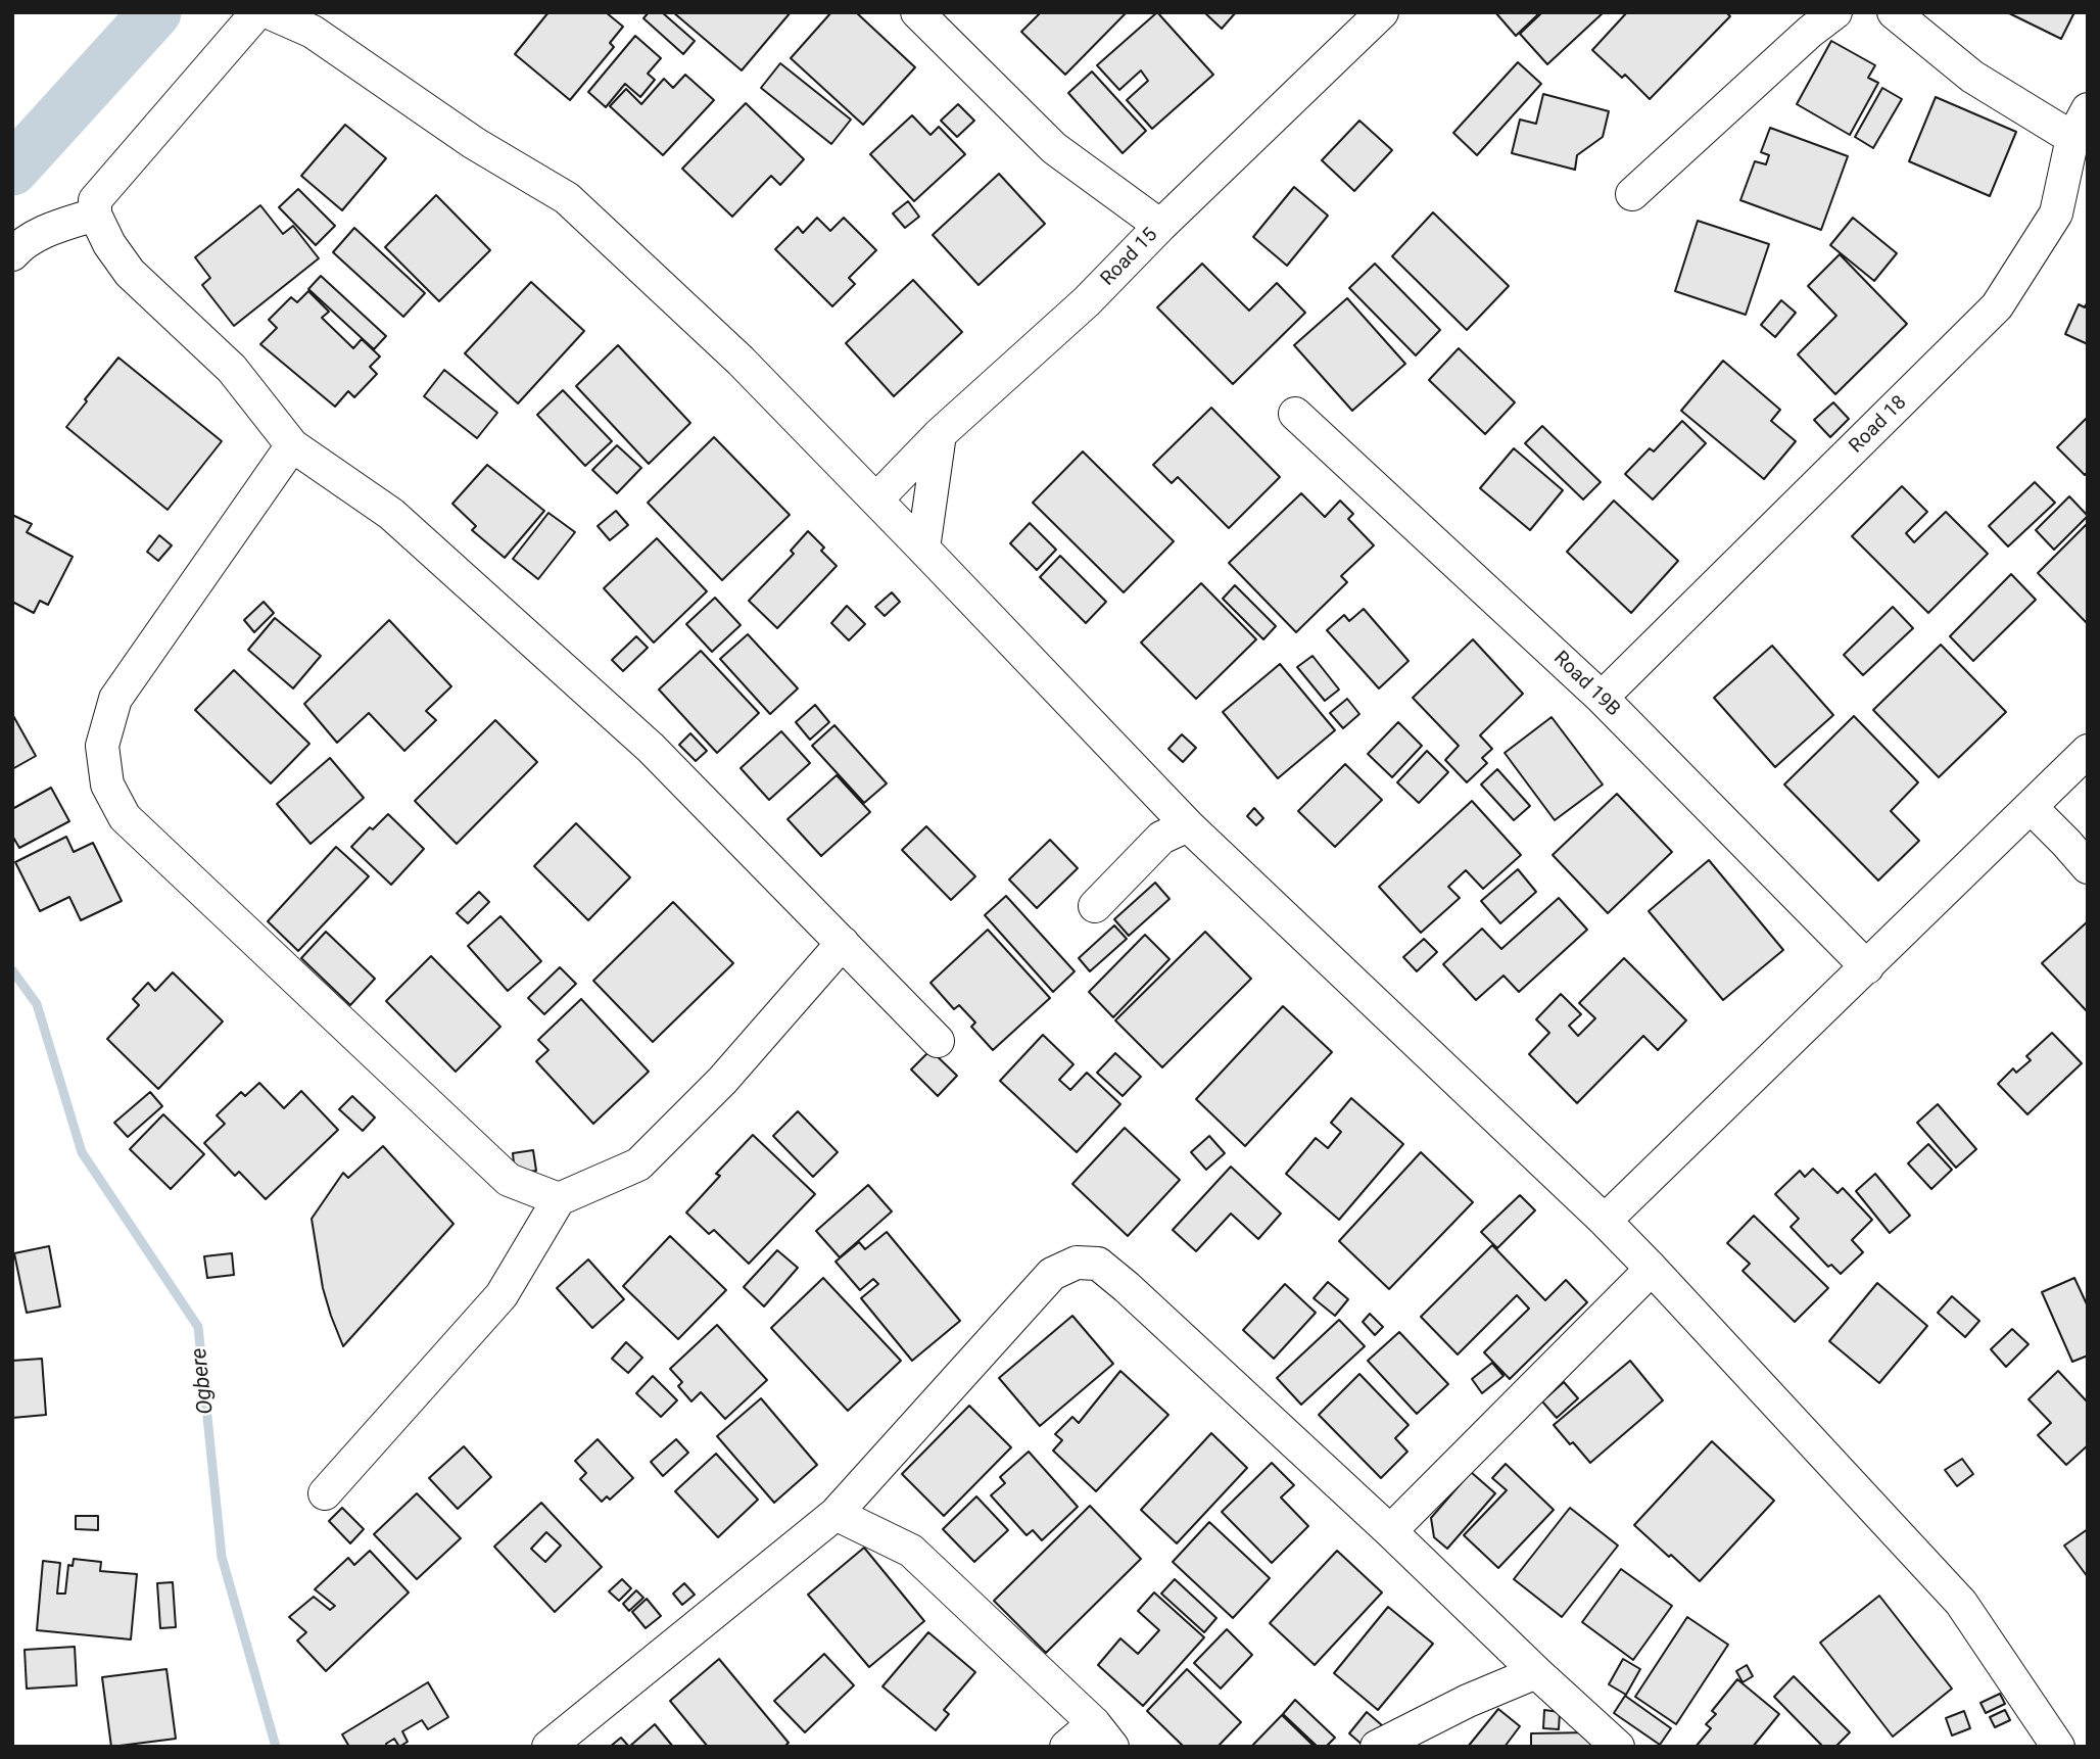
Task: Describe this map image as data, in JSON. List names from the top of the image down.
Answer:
{
  "streets": {
    "street": ["Road 15", "Road 18", "Road 19B"]
  },
  "crossings": [
    ["Road 18", "Road 19B"]
  ],
  "water": ["Ogbere"]
}
